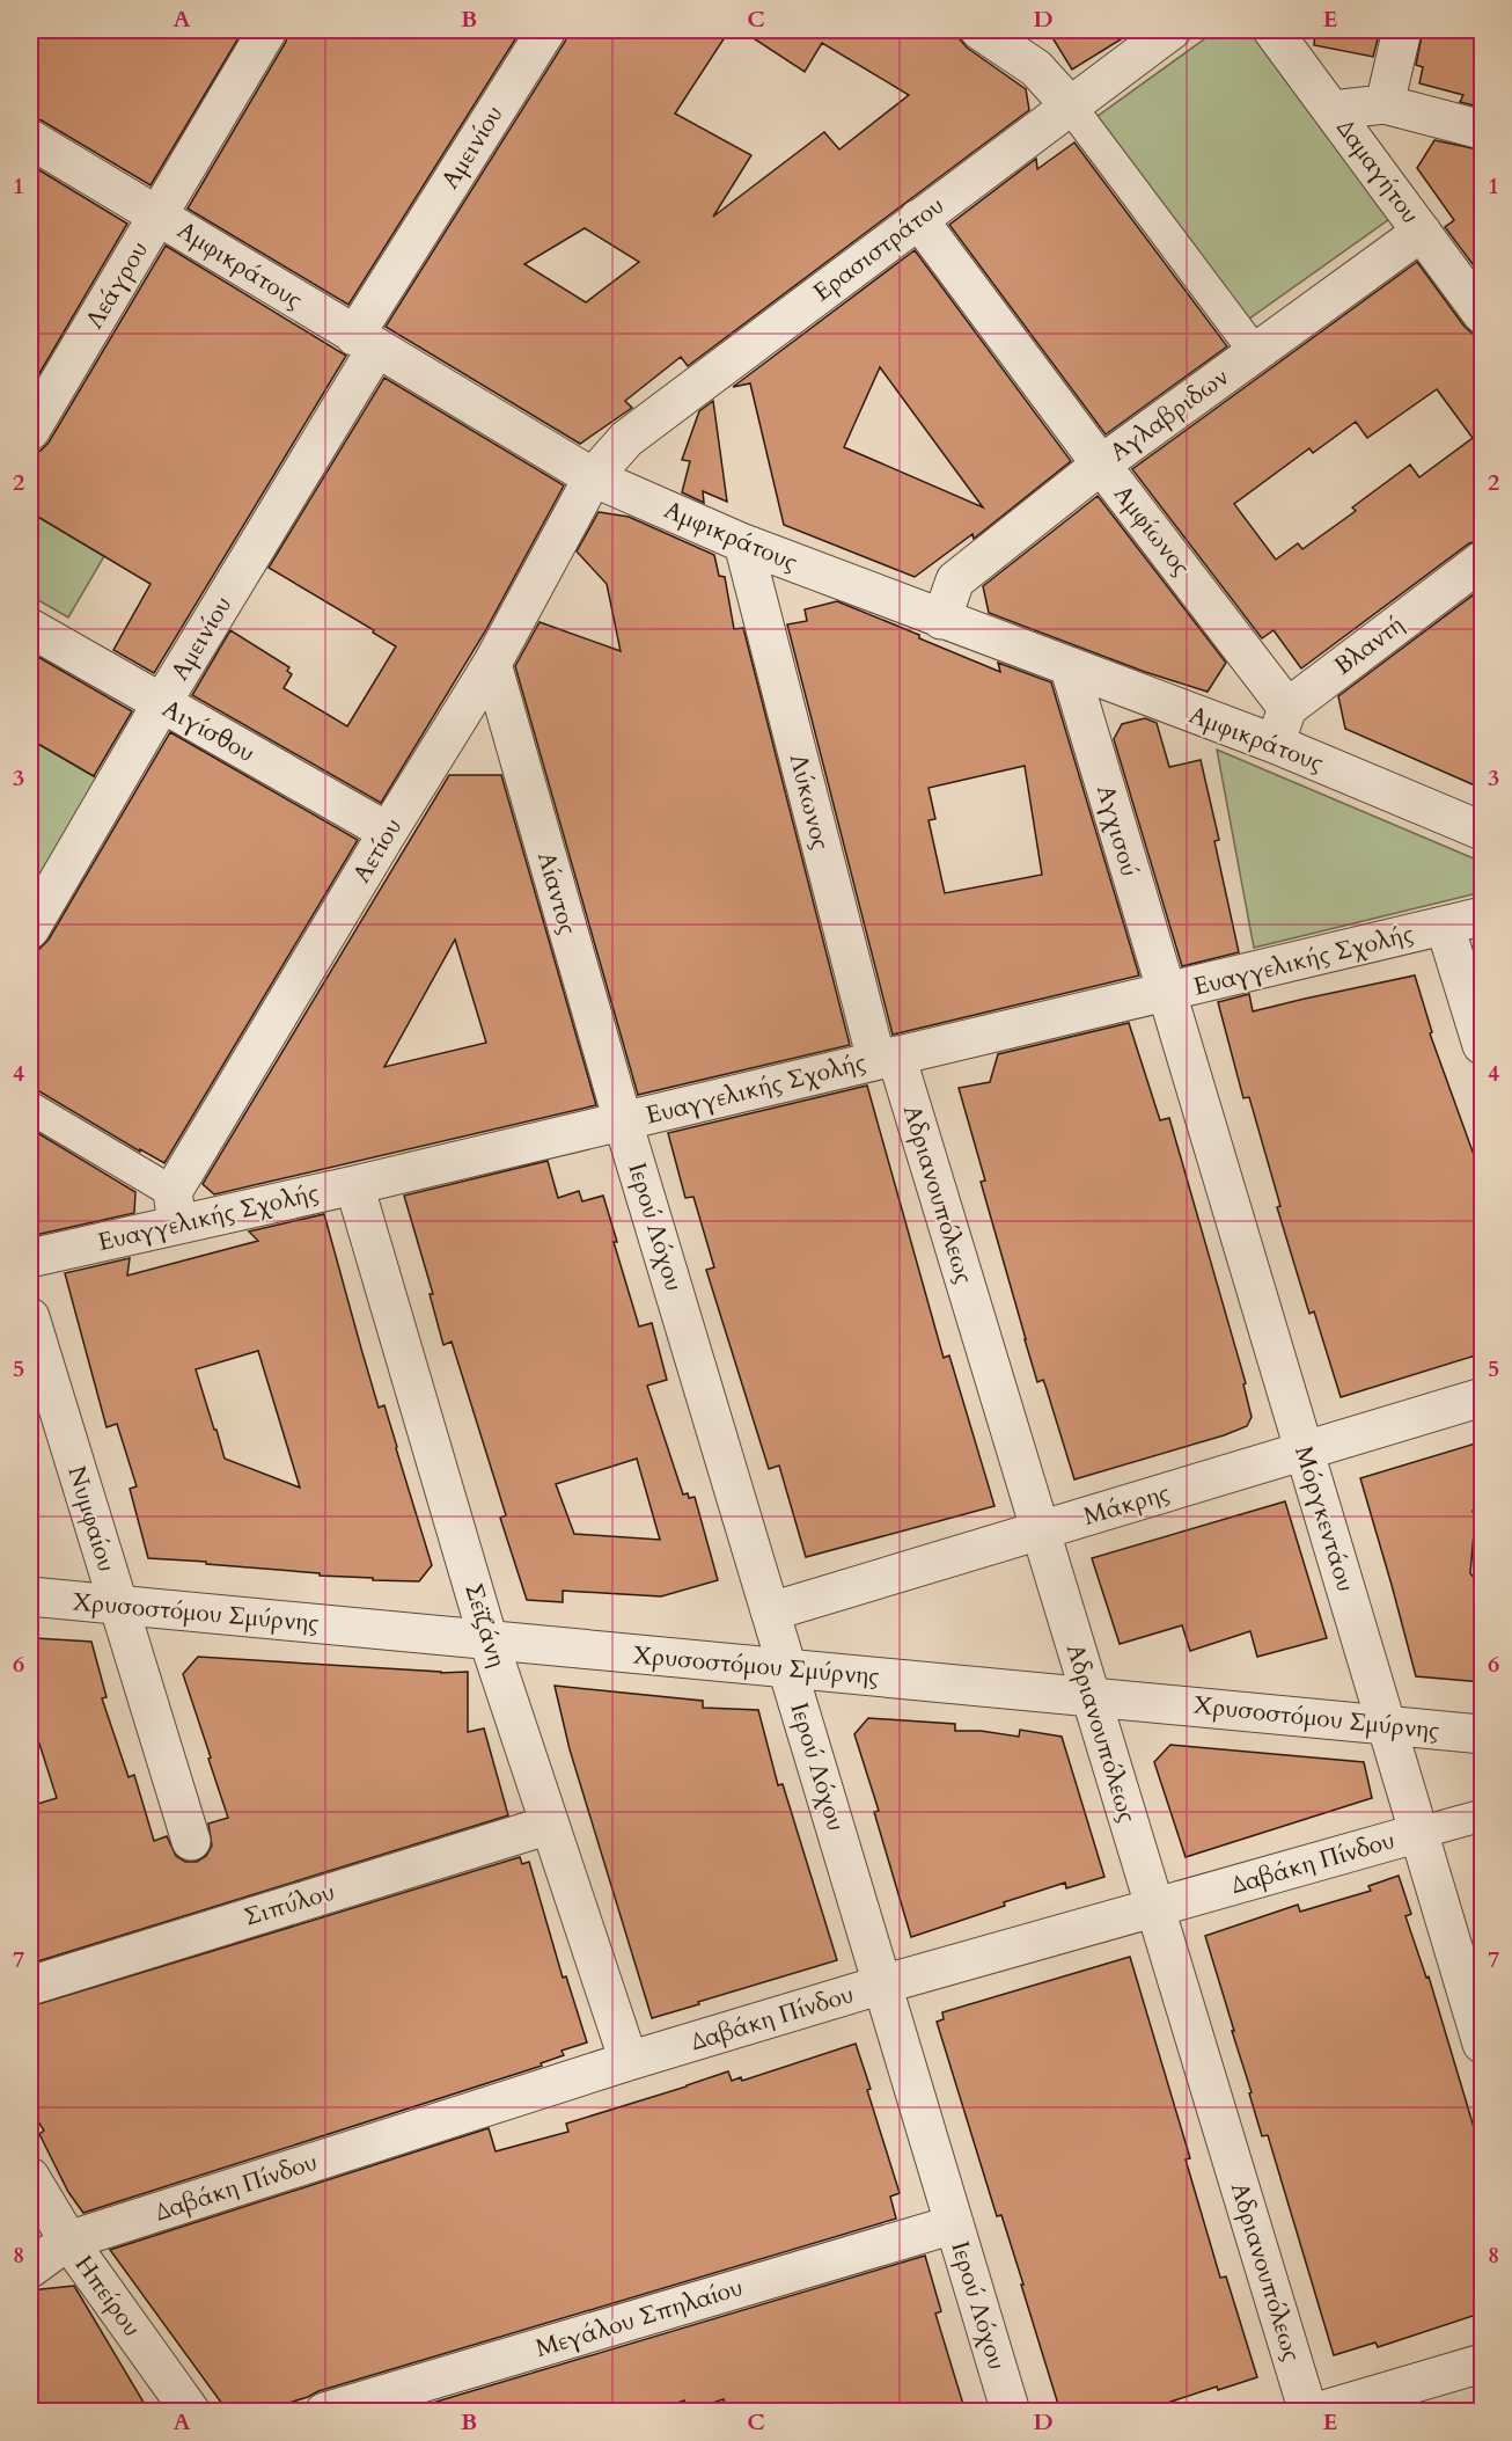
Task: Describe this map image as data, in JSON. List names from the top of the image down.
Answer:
{
  "streets": {
    "street": [
      "Αμεινίου",
      "Δαμαγήτου",
      "Ερασιστράτου",
      "Αμφικράτους",
      "Λεάγρου",
      "Αγλαβριδων",
      "Αμφίωνος",
      "Βλαντή",
      "Αιγίσθου",
      "Λύκωνος",
      "Αγχισού",
      "Αετίου",
      "Αίαντος",
      "Ευαγγελικής Σχολής",
      "Αδριανουπόλεως",
      "Ιερού Λόχου",
      "Μάκρης",
      "Νυμφαίου",
      "Μόργκεντάου",
      "Χρυσοστόμου Σμύρνης",
      "Σεϊζάνη",
      "Δαβάκη Πίνδου",
      "Σιπύλου",
      "Ηπείρου",
      "Μεγάλου Σπηλαίου"
    ]
  },
  "crossings": [
    ["Αμεινίου", "Αμφικράτους"],
    ["Αμεινίου", "Αιγίσθου"],
    ["Δαμαγήτου", "Αγλαβριδων"],
    ["Ερασιστράτου", "Αμφικράτους"],
    ["Ερασιστράτου", "Αμφίωνος"],
    ["Ερασιστράτου", "Αετίου"],
    ["Αμφικράτους", "Λεάγρου"],
    ["Αμφικράτους", "Αγλαβριδων"],
    ["Αμφικράτους", "Λύκωνος"],
    ["Αμφικράτους", "Αγχισού"],
    ["Αμφικράτους", "Αετίου"],
    ["Αγλαβριδων", "Αμφίωνος"],
    ["Αμφίωνος", "Βλαντή"],
    ["Αιγίσθου", "Αετίου"],
    ["Λύκωνος", "Ευαγγελικής Σχολής"],
    ["Λύκωνος", "Αδριανουπόλεως"],
    ["Αγχισού", "Ευαγγελικής Σχολής"],
    ["Αγχισού", "Μόργκεντάου"],
    ["Αετίου", "Αίαντος"],
    ["Αετίου", "Ευαγγελικής Σχολής"],
    ["Αίαντος", "Ευαγγελικής Σχολής"],
    ["Αίαντος", "Ιερού Λόχου"],
    ["Ευαγγελικής Σχολής", "Αδριανουπόλεως"],
    ["Ευαγγελικής Σχολής", "Ιερού Λόχου"],
    ["Ευαγγελικής Σχολής", "Μόργκεντάου"],
    ["Ευαγγελικής Σχολής", "Σεϊζάνη"],
    ["Αδριανουπόλεως", "Μάκρης"],
    ["Αδριανουπόλεως", "Χρυσοστόμου Σμύρνης"],
    ["Αδριανουπόλεως", "Δαβάκη Πίνδου"],
    ["Ιερού Λόχου", "Μάκρης"],
    ["Ιερού Λόχου", "Χρυσοστόμου Σμύρνης"],
    ["Ιερού Λόχου", "Δαβάκη Πίνδου"],
    ["Ιερού Λόχου", "Μεγάλου Σπηλαίου"],
    ["Μάκρης", "Μόργκεντάου"],
    ["Νυμφαίου", "Χρυσοστόμου Σμύρνης"],
    ["Μόργκεντάου", "Χρυσοστόμου Σμύρνης"],
    ["Μόργκεντάου", "Δαβάκη Πίνδου"],
    ["Χρυσοστόμου Σμύρνης", "Σεϊζάνη"],
    ["Σεϊζάνη", "Δαβάκη Πίνδου"],
    ["Σεϊζάνη", "Σιπύλου"],
    ["Δαβάκη Πίνδου", "Ηπείρου"]
  ],
  "grid": {
    "columns": [
      "A",
      "B",
      "C",
      "D",
      "E"
    ],
    "rows": [
      "1",
      "2",
      "3",
      "4",
      "5",
      "6",
      "7",
      "8"
    ]
  }
}
